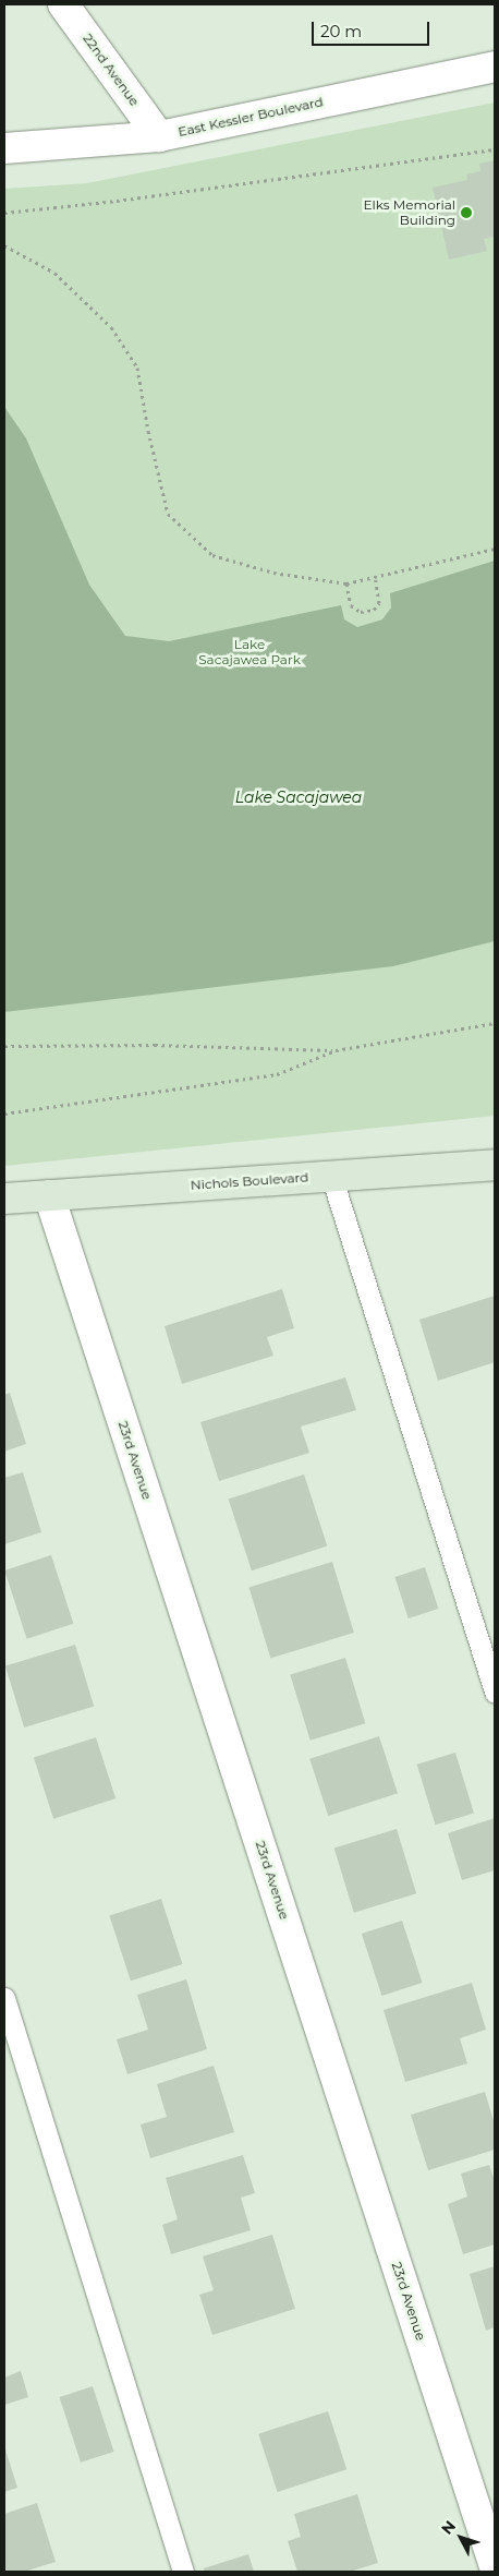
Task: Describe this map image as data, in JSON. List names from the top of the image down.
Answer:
{
  "streets": {
    "main road": ["Nichols Boulevard"],
    "street": ["22nd Avenue", "East Kessler Boulevard", "23rd Avenue"]
  },
  "crossings": [
    ["22nd Avenue", "East Kessler Boulevard"],
    ["Nichols Boulevard", "23rd Avenue"]
  ],
  "water": ["Lake Sacajawea"],
  "parks": ["Lake Sacajawea Park"],
  "places": ["Elks Memorial Building"],
  "scale_bar": "20 m",
  "north": "top left"
}
